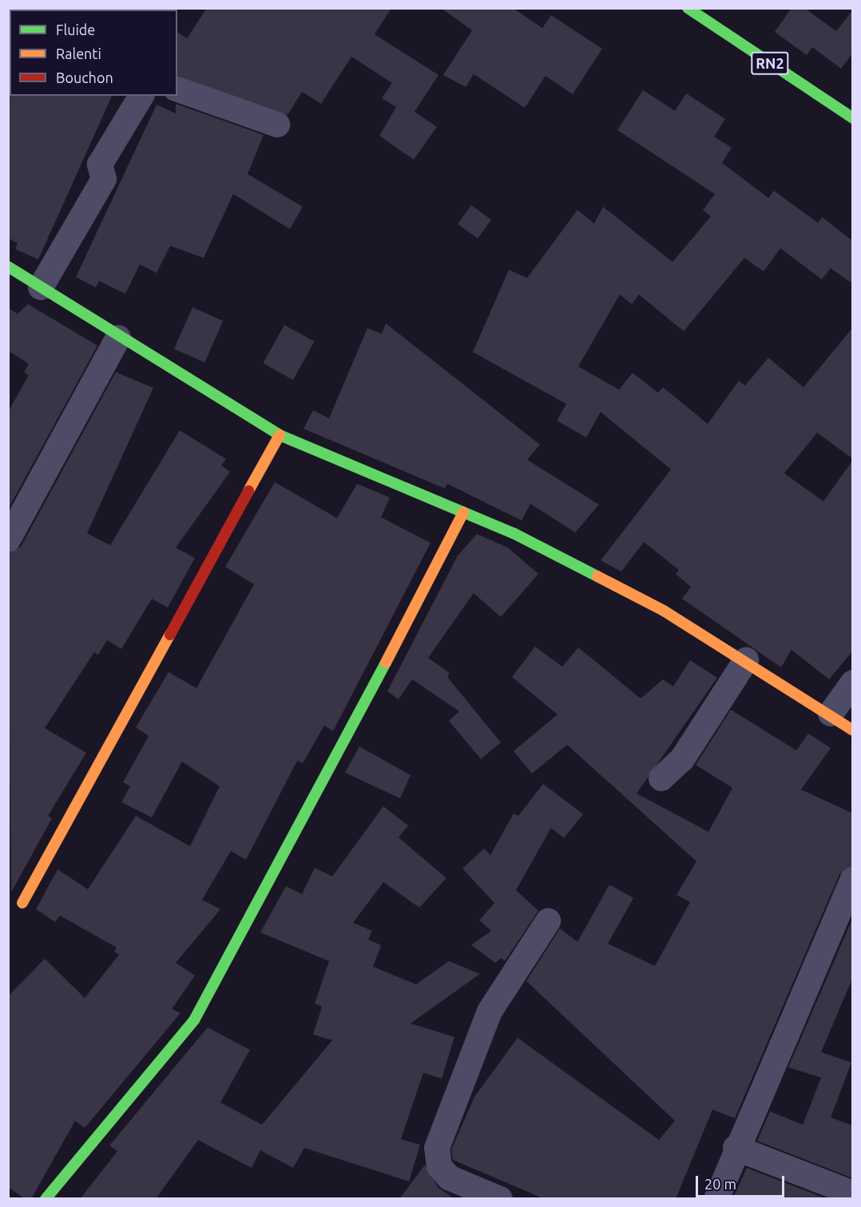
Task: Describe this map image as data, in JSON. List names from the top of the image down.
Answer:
{
  "streets": {
    "main road": ["RN2"]
  },
  "legend": ["Fluide", "Ralenti", "Bouchon"],
  "scale_bar": "20 m"
}
